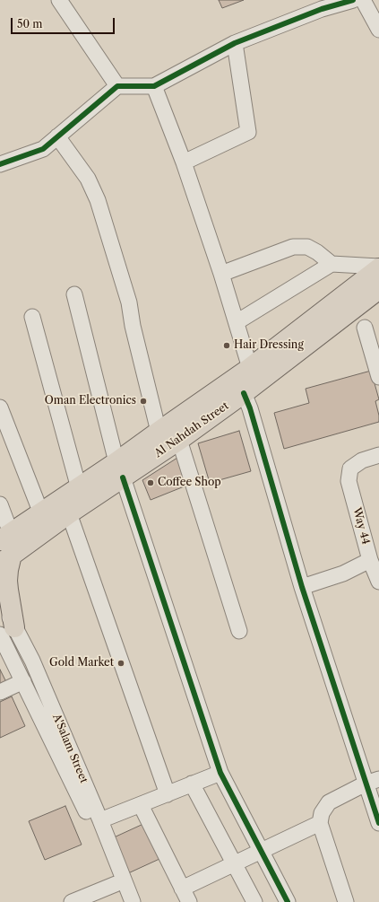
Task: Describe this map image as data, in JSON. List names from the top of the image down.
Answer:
{
  "streets": {
    "main road": ["Al Nahdah Street"],
    "street": ["Way 44", "A'Salam Street"]
  },
  "places": [
    "Hair Dressing",
    "Oman Electronics",
    "Coffee Shop",
    "Gold Market"
  ],
  "scale_bar": "50 m"
}
